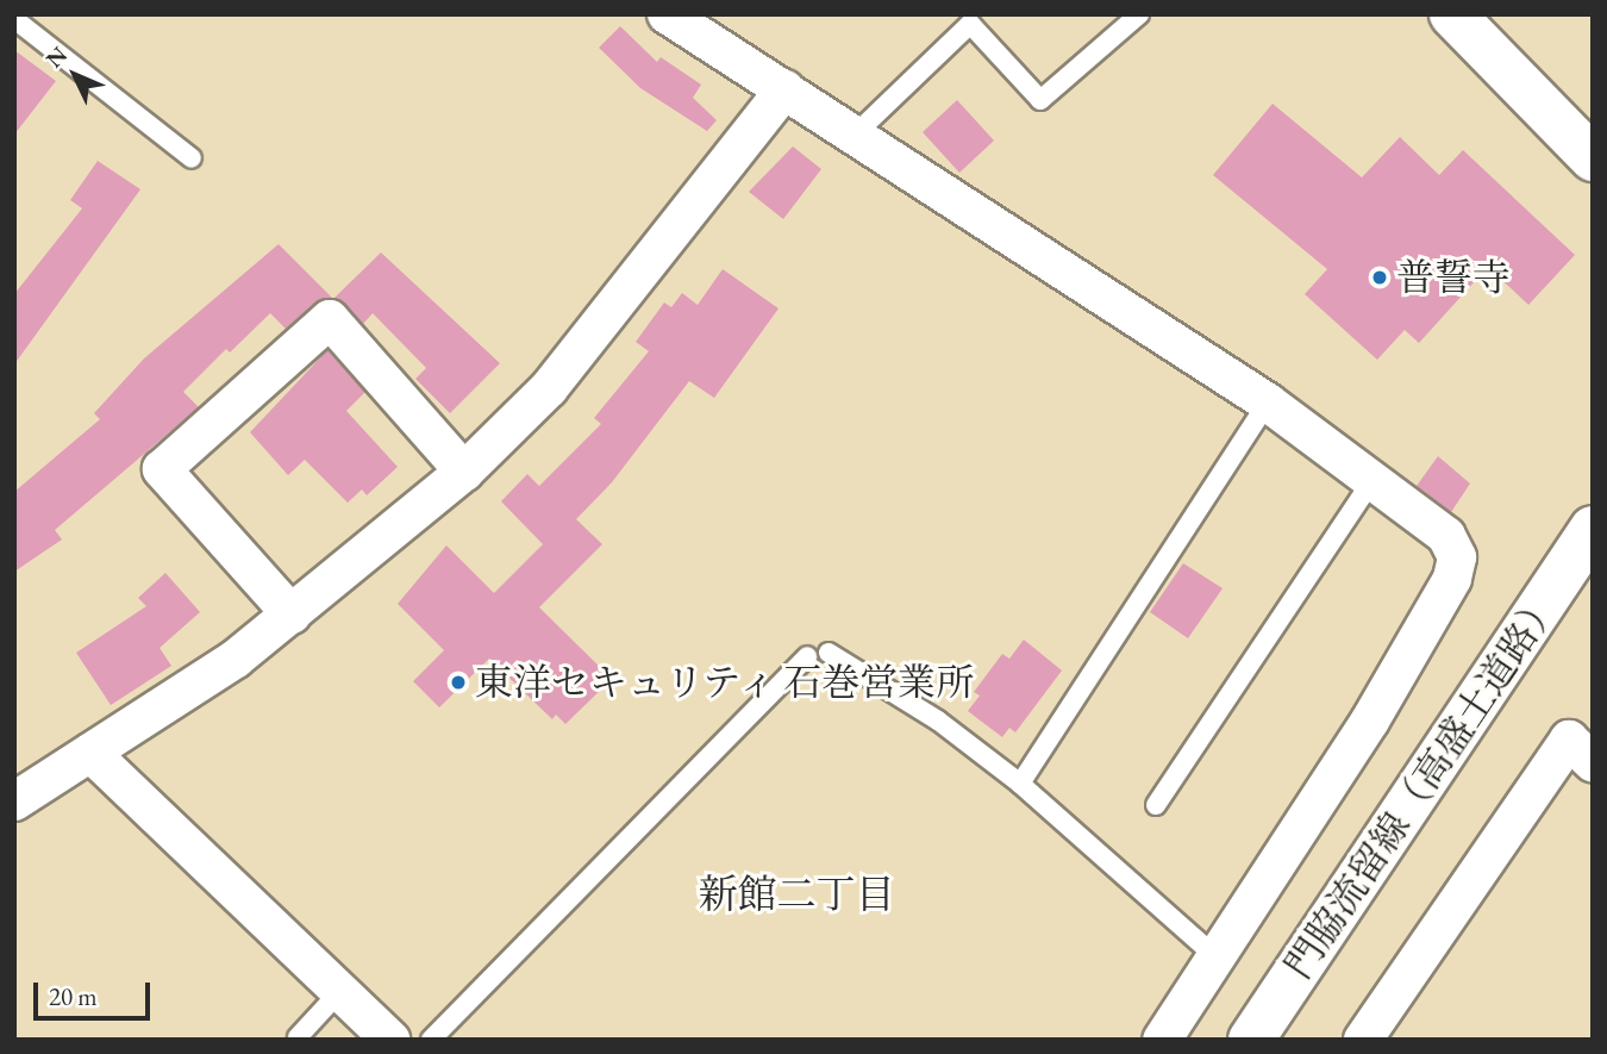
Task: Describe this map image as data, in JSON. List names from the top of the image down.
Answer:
{
  "streets": {
    "main road": ["門脇流留線（高盛土道路）"]
  },
  "districts": ["新館二丁目"],
  "places": ["普誓寺", "東洋セキュリティ 石巻営業所"],
  "scale_bar": "20 m",
  "north": "top left"
}
